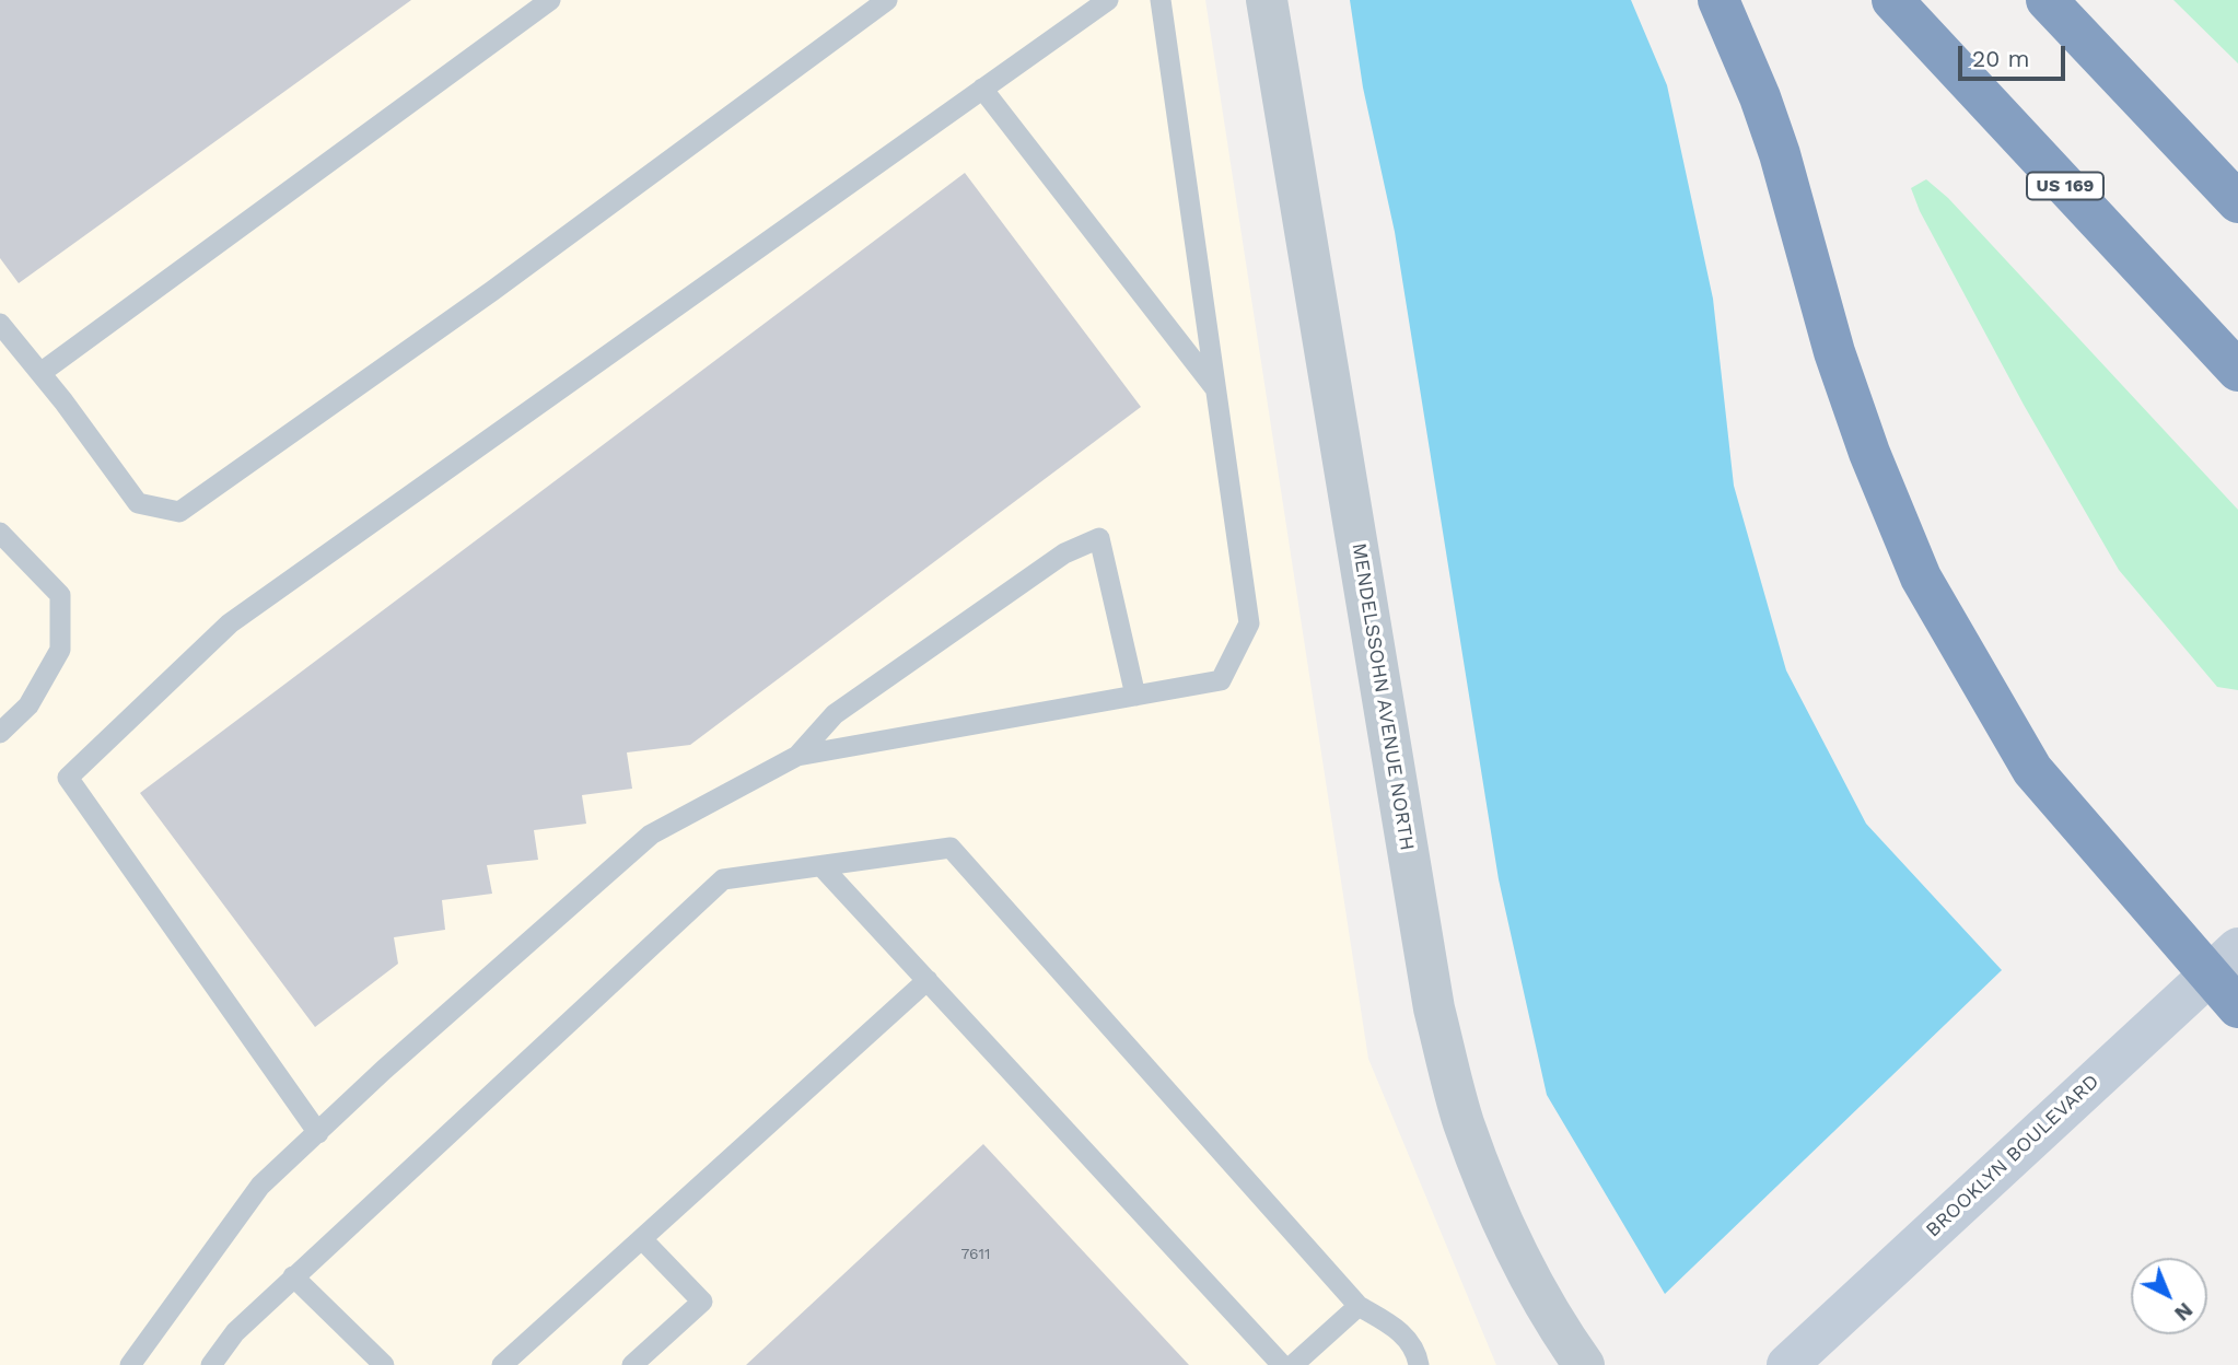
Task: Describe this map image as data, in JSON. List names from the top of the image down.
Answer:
{
  "streets": {
    "highway": ["US 169"],
    "main road": ["BROOKLYN BOULEVARD"],
    "street": ["MENDELSSOHN AVENUE NORTH"]
  },
  "house_numbers": ["7611"],
  "scale_bar": "20 m",
  "north": "bottom right"
}
